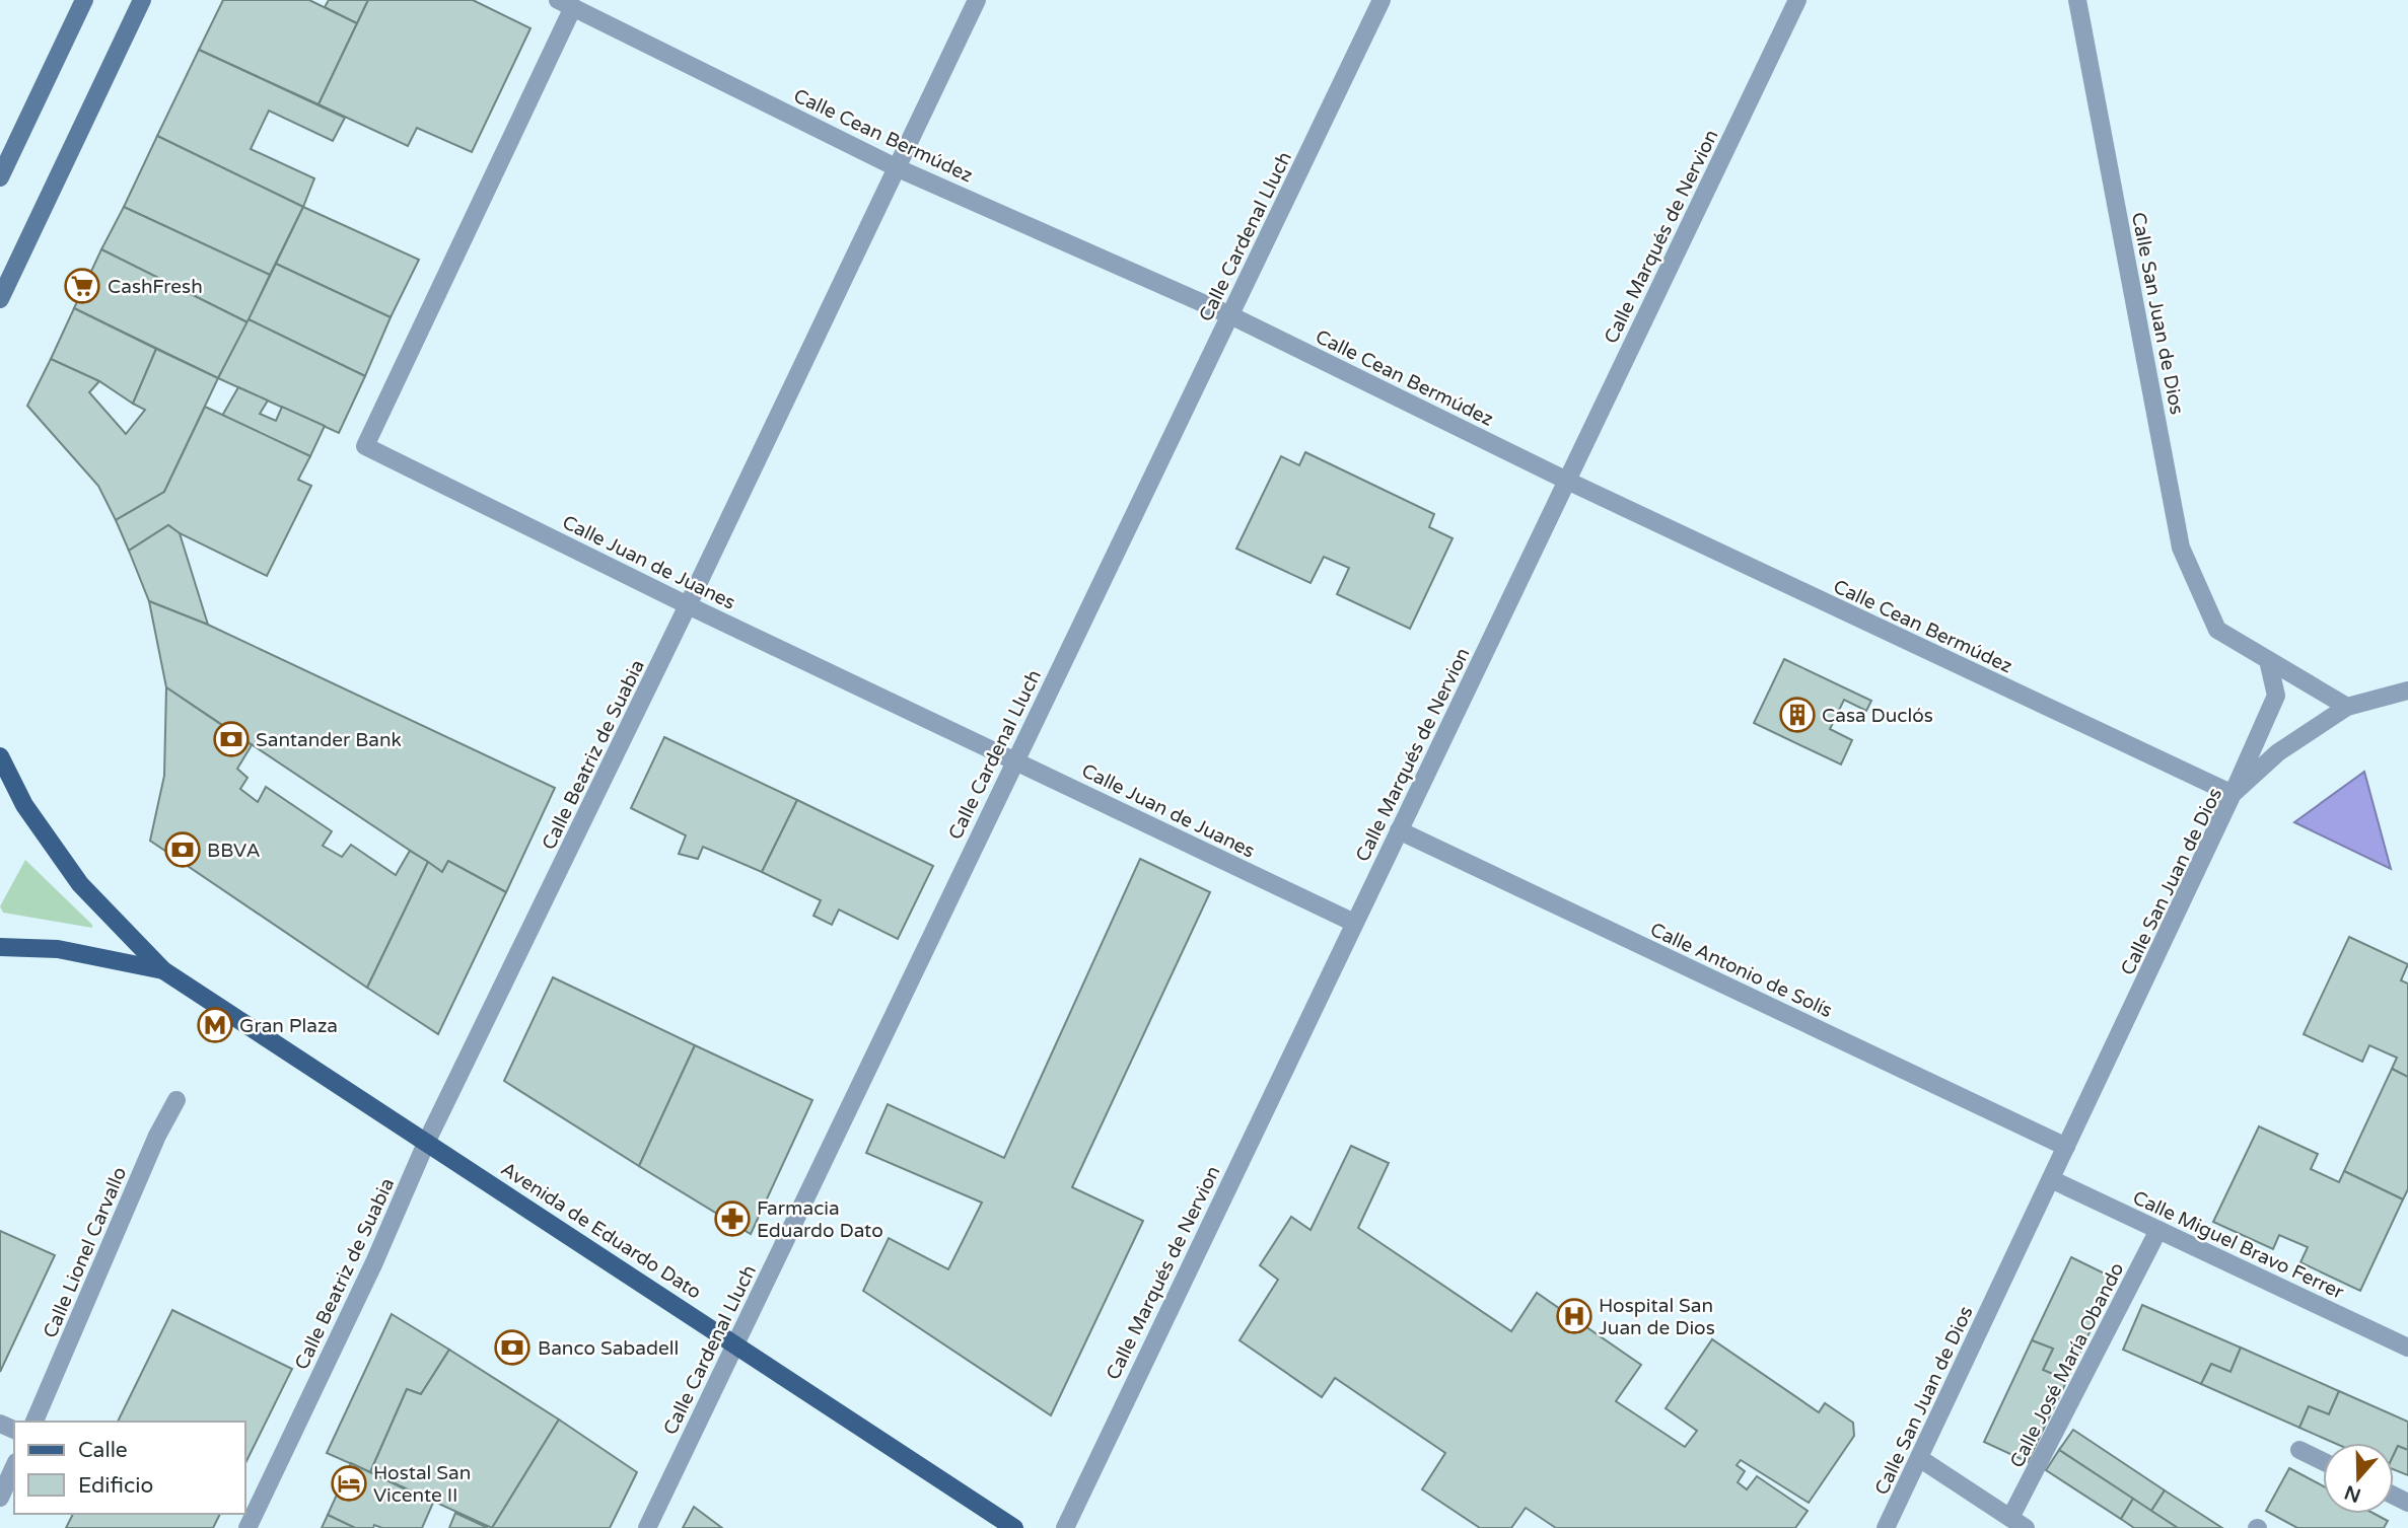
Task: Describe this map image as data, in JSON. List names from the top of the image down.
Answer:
{
  "streets": {
    "main road": ["Avenida de Eduardo Dato"],
    "street": [
      "Calle Cean Bermúdez",
      "Calle Cardenal Lluch",
      "Calle Marqués de Nervion",
      "Calle San Juan de Dios",
      "Calle Juan de Juanes",
      "Calle Beatriz de Suabia",
      "Calle Antonio de Solís",
      "Calle Miguel Bravo Ferrer",
      "Calle Lionel Carvallo",
      "Calle José María Obando"
    ]
  },
  "crossings": [
    ["Calle Cean Bermúdez", "Calle Cardenal Lluch"],
    ["Calle Cean Bermúdez", "Calle Marqués de Nervion"],
    ["Calle Cean Bermúdez", "Calle San Juan de Dios"],
    ["Calle Cean Bermúdez", "Calle Juan de Juanes"],
    ["Calle Cean Bermúdez", "Calle Beatriz de Suabia"],
    ["Calle Cardenal Lluch", "Calle Juan de Juanes"],
    ["Calle Cardenal Lluch", "Avenida de Eduardo Dato"],
    ["Calle Marqués de Nervion", "Calle Juan de Juanes"],
    ["Calle Marqués de Nervion", "Calle Antonio de Solís"],
    ["Calle San Juan de Dios", "Calle Antonio de Solís"],
    ["Calle San Juan de Dios", "Calle Miguel Bravo Ferrer"],
    ["Calle Juan de Juanes", "Calle Beatriz de Suabia"],
    ["Calle Beatriz de Suabia", "Avenida de Eduardo Dato"],
    ["Calle Miguel Bravo Ferrer", "Calle José María Obando"]
  ],
  "places": {
    "supermarket": ["CashFresh"],
    "building": ["Casa Duclós"],
    "bank": ["Santander Bank", "BBVA", "Banco Sabadell"],
    "metro station": ["Gran Plaza"],
    "pharmacy": ["Farmacia Eduardo Dato"],
    "hospital": ["Hospital San Juan de Dios"],
    "hotel": ["Hostal San Vicente II"]
  },
  "legend": ["Calle", "Edificio"],
  "north": "bottom"
}
